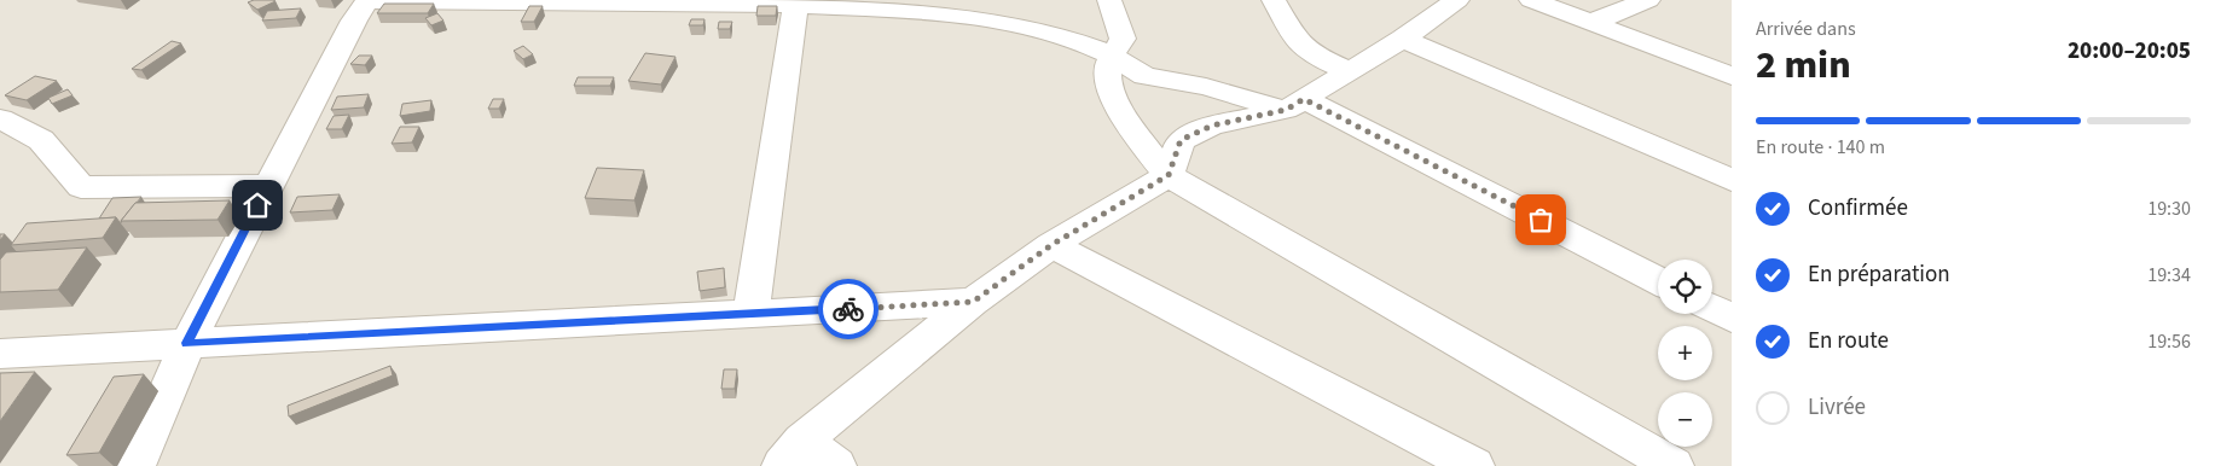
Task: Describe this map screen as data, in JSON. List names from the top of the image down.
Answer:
{
  "page": {
    "heading": ["2 min", "Arrivée dans", "20:00–20:05"],
    "bar": "En route · 140 m",
    "list": [
      ["Confirmée", "19:30"],
      ["En préparation", "19:34"],
      ["En route", "19:56"],
      "Livrée"
    ],
    "map_buttons": ["+", "−"]
  }
}
